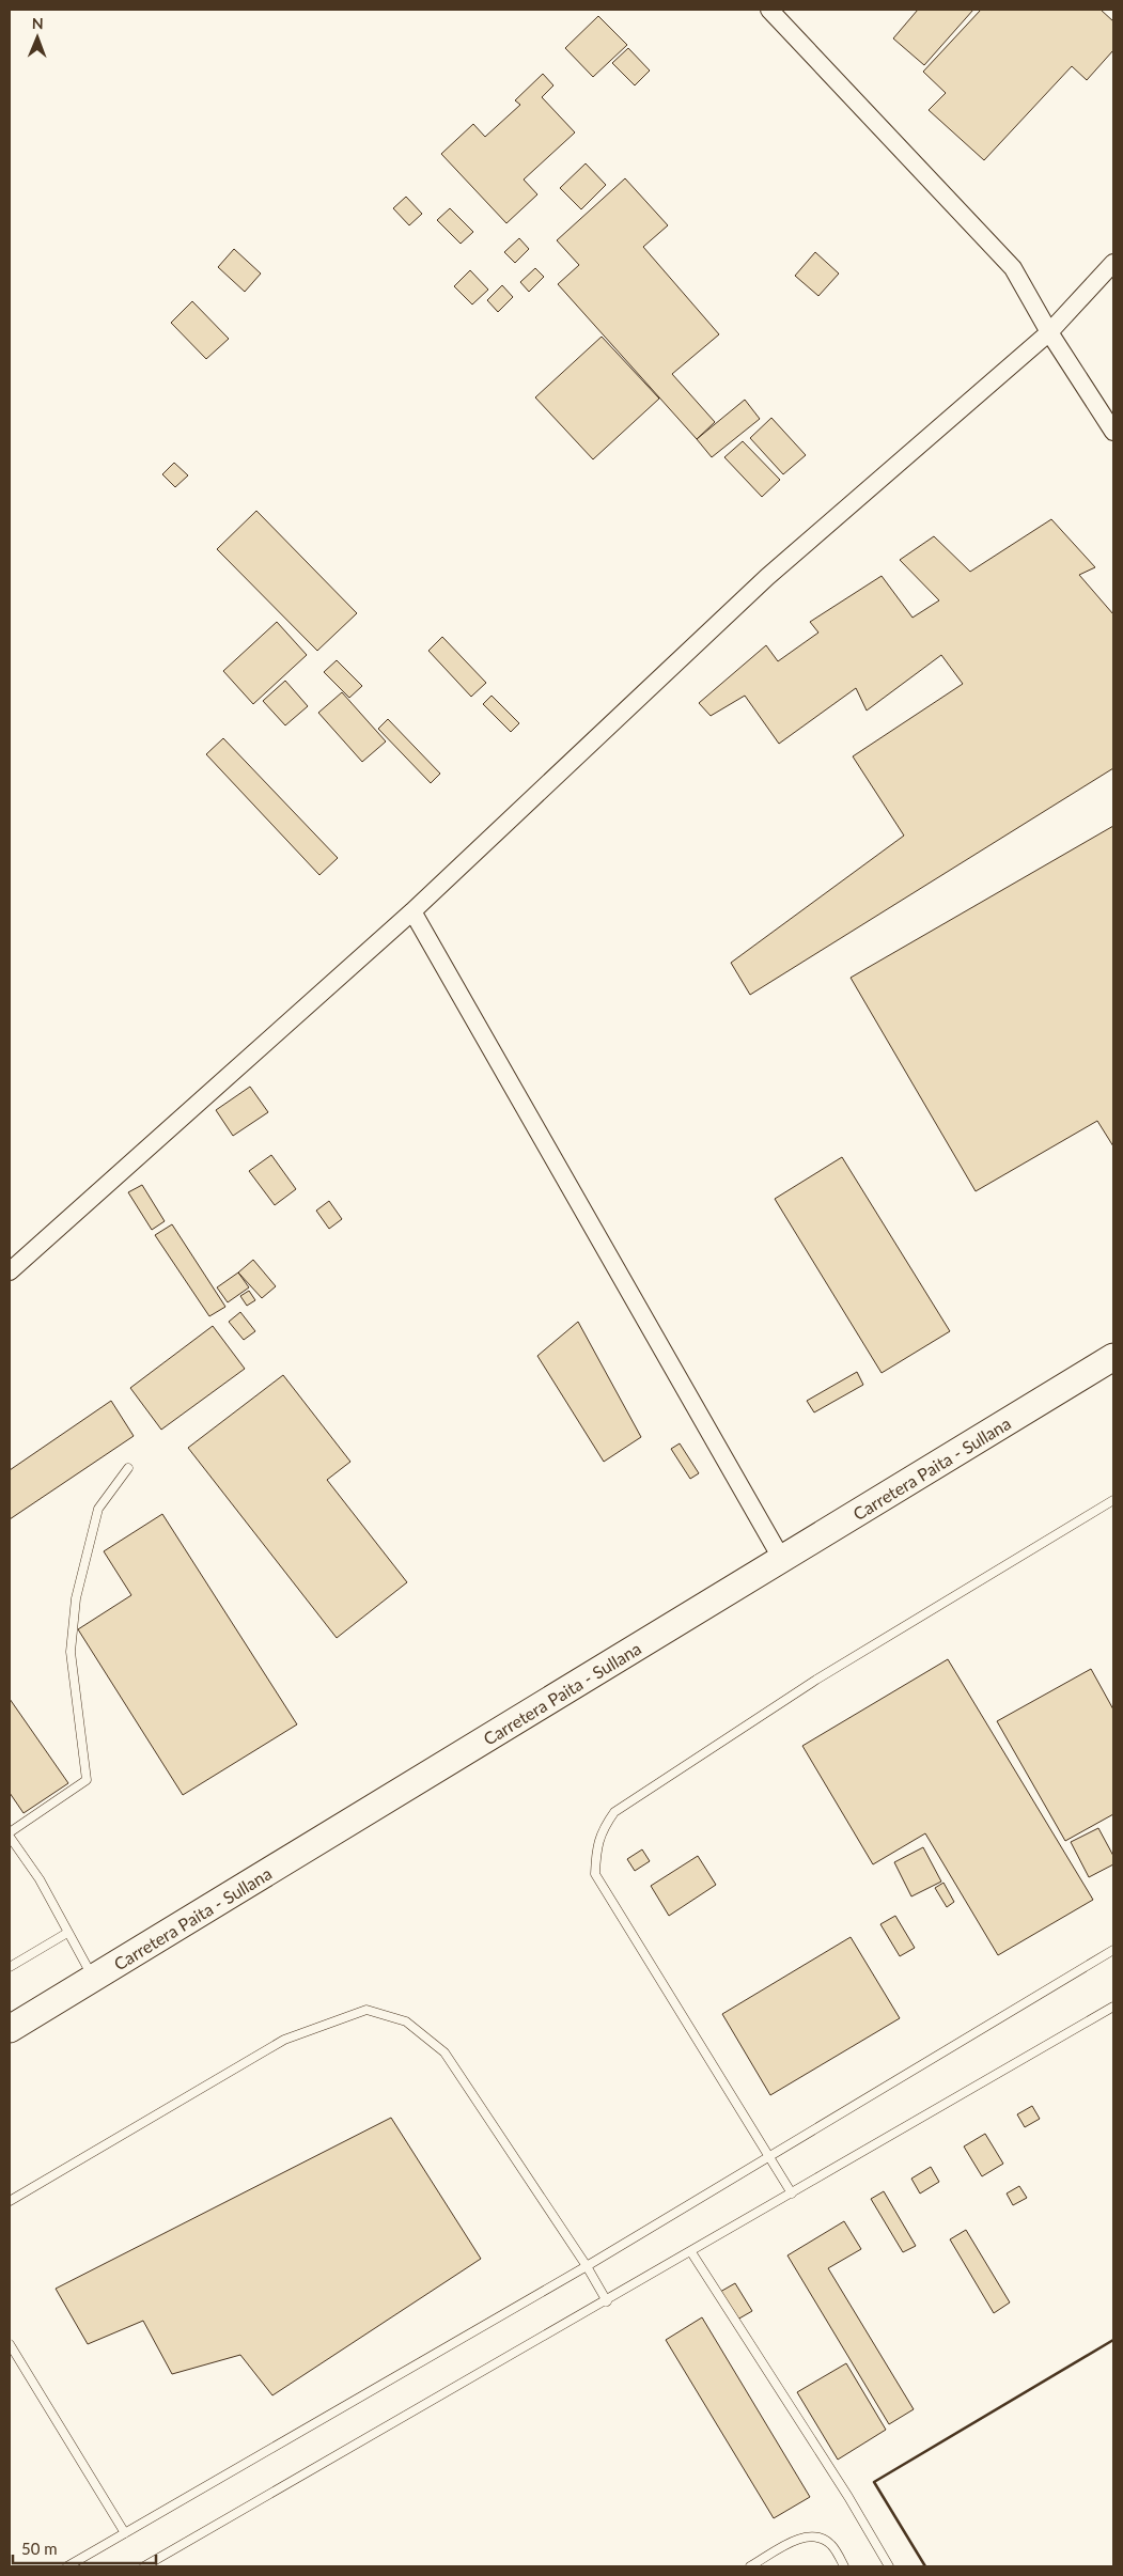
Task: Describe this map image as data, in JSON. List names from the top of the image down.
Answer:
{
  "streets": {
    "main road": ["Carretera Paita - Sullana"]
  },
  "scale_bar": "50 m",
  "north": "top"
}
